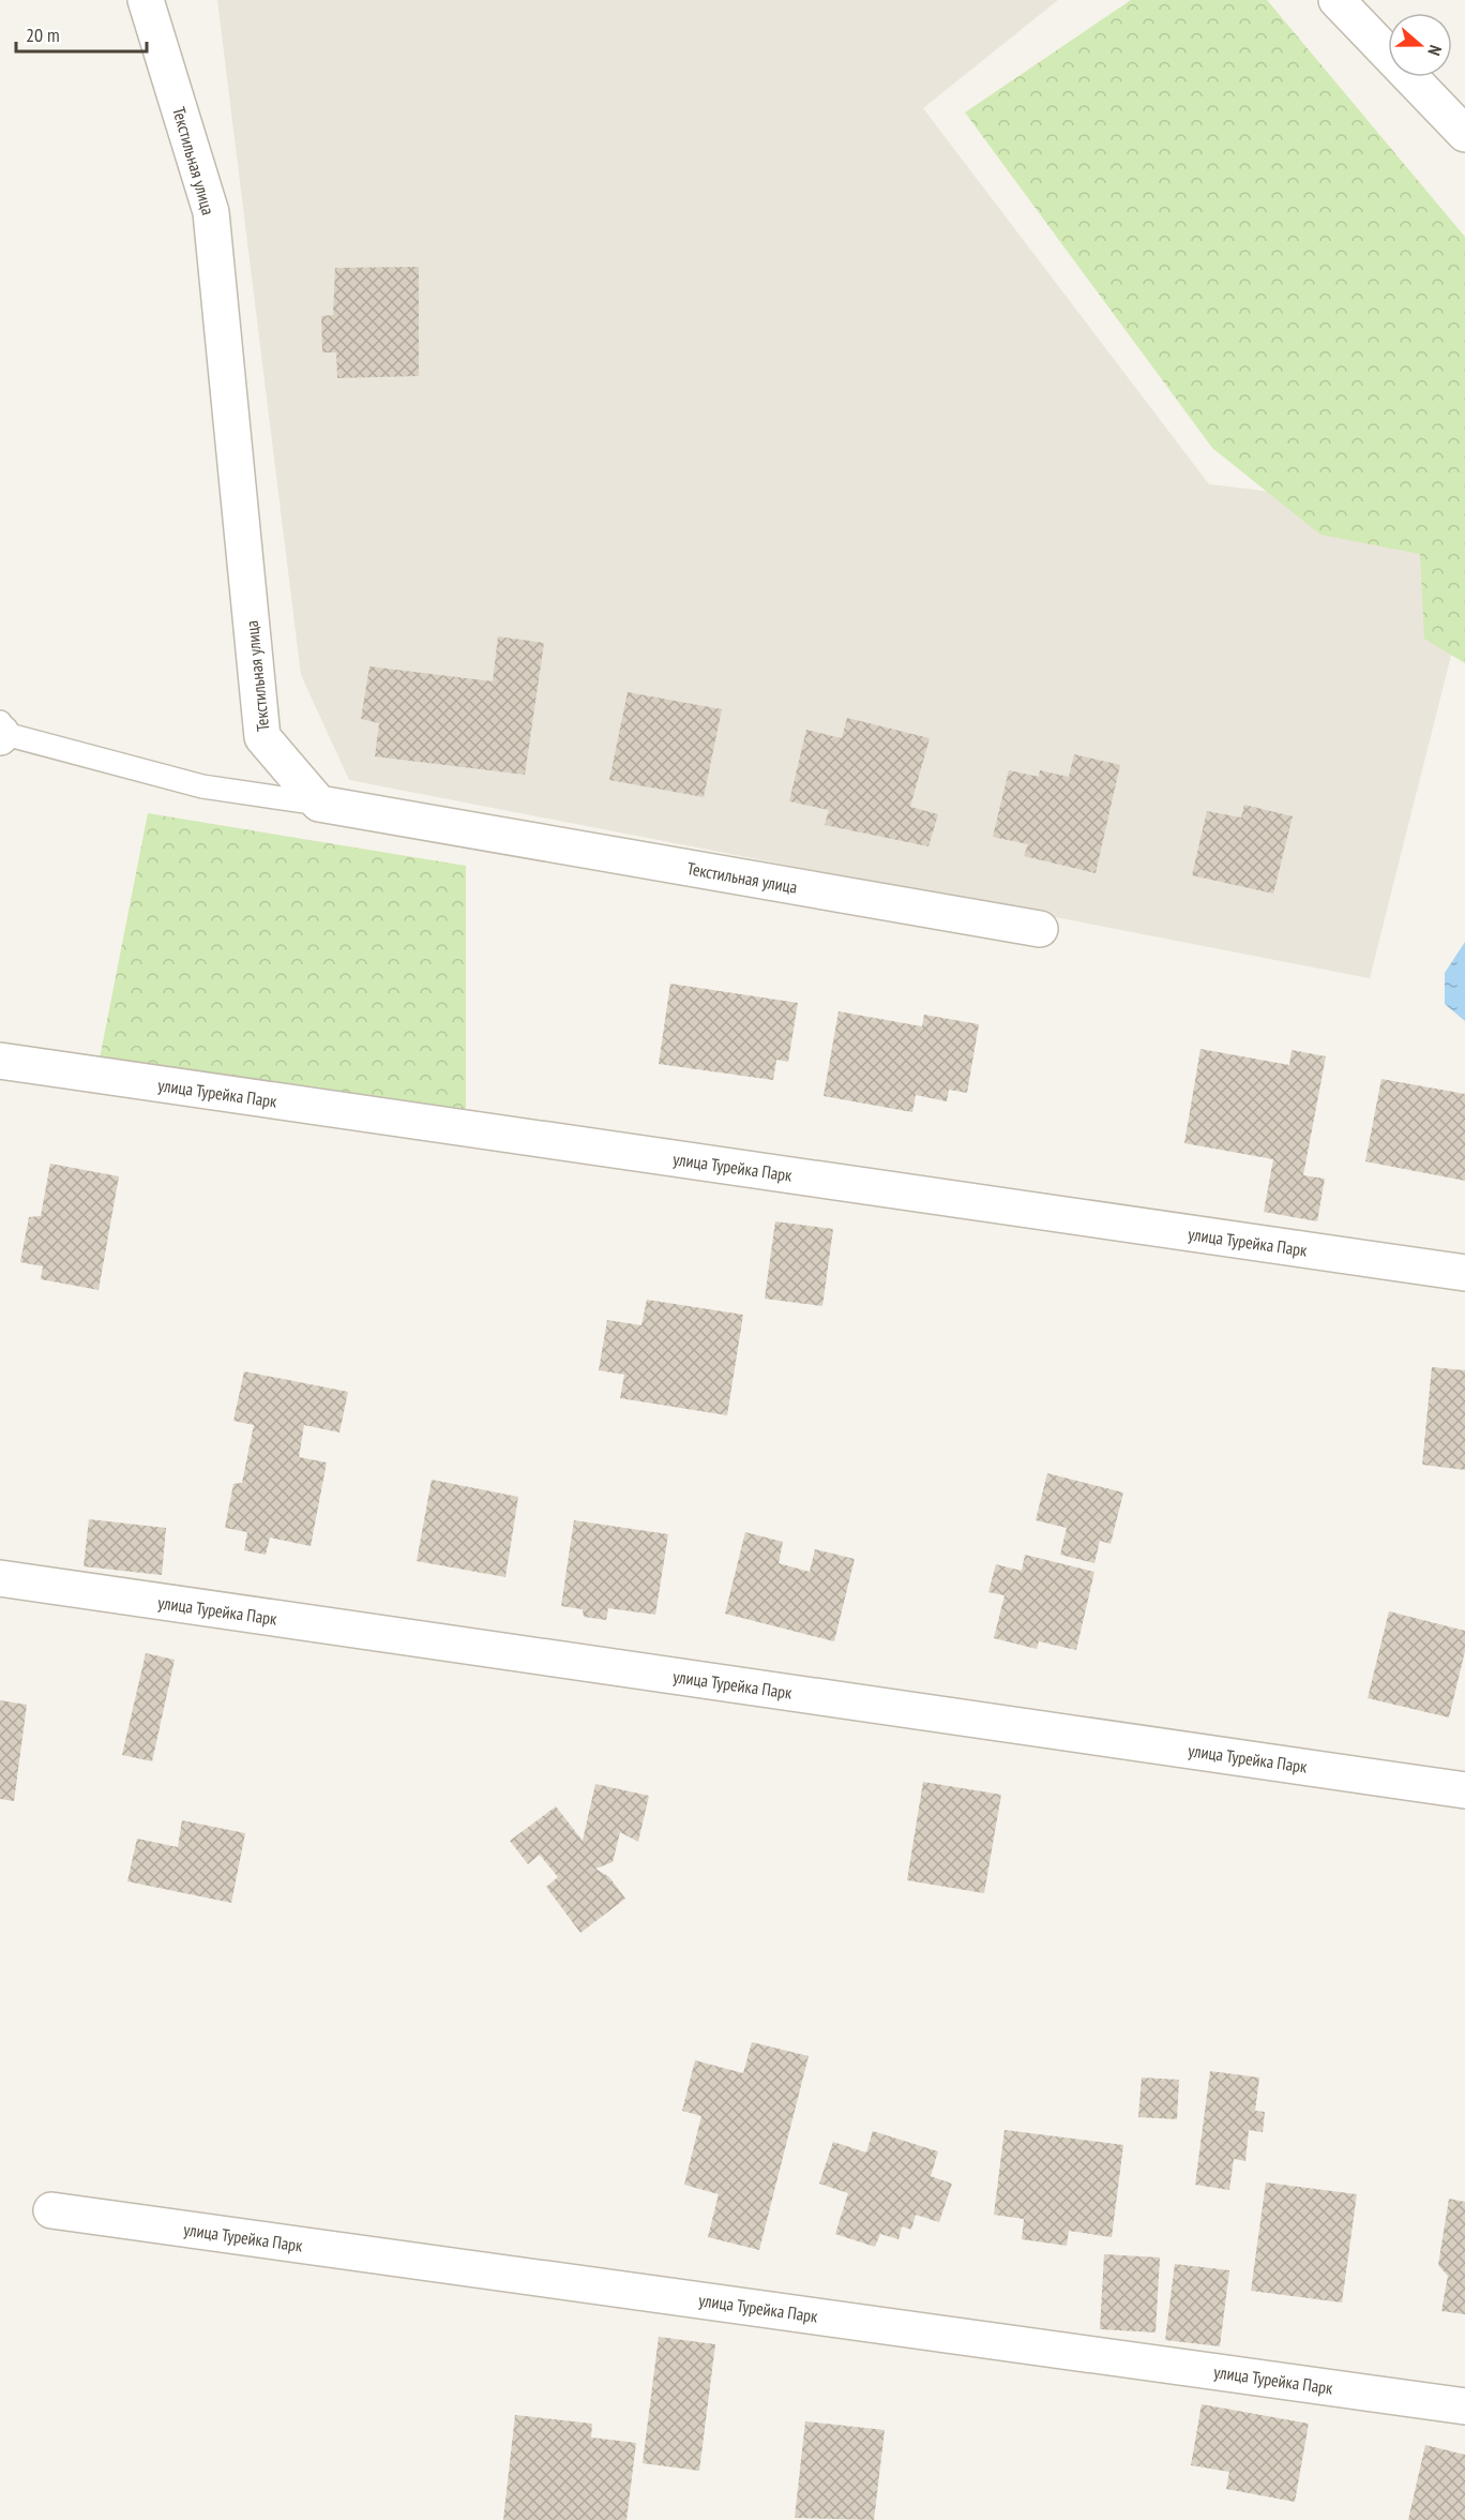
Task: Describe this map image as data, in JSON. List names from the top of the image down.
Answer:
{
  "streets": {
    "street": ["Текстильная улица", "улица Турейка Парк"]
  },
  "scale_bar": "20 m",
  "north": "right"
}
